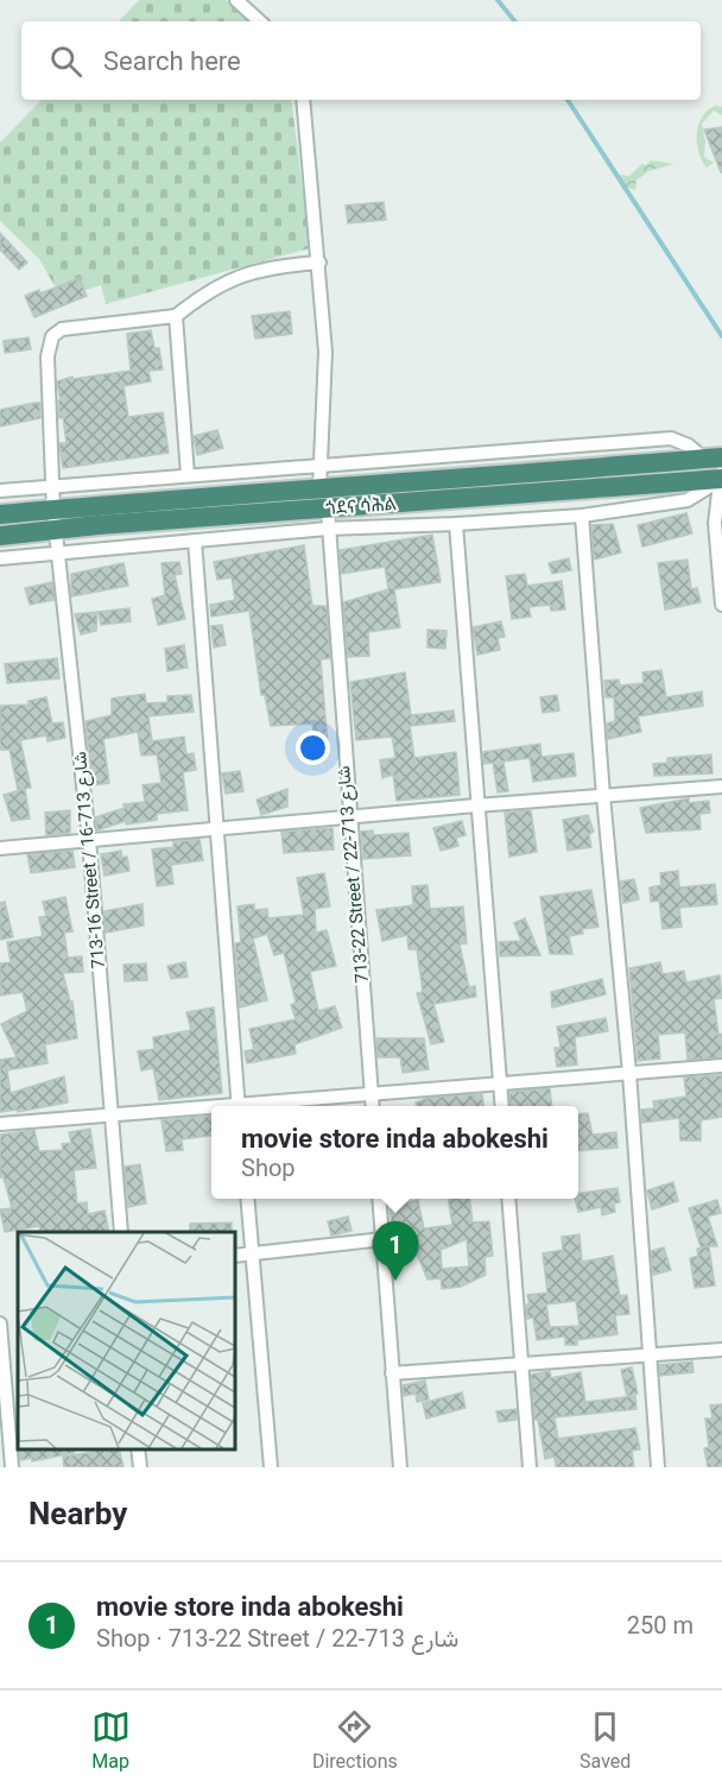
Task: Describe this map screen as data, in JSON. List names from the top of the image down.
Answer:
{
  "streets": {
    "highway": ["ጎደና ሳሕል"],
    "street": ["713-16 Street / شارع 713-16", "713-22 Street / شارع 713-22"]
  },
  "crossings": [
    ["ጎደና ሳሕል", "713-16 Street / شارع 713-16"],
    ["ጎደና ሳሕል", "713-22 Street / شارع 713-22"]
  ],
  "page": {
    "search": "Search here",
    "popup": ["movie store inda abokeshi", "Shop"],
    "pins": "1",
    "heading": "Nearby",
    "list": [
      {
        "mark": "1",
        "name": "movie store inda abokeshi",
        "note": "Shop · 713-22 Street / شارع 713-22",
        "value": "250 m"
      }
    ],
    "nav": ["Map", "Directions", "Saved"]
  }
}
